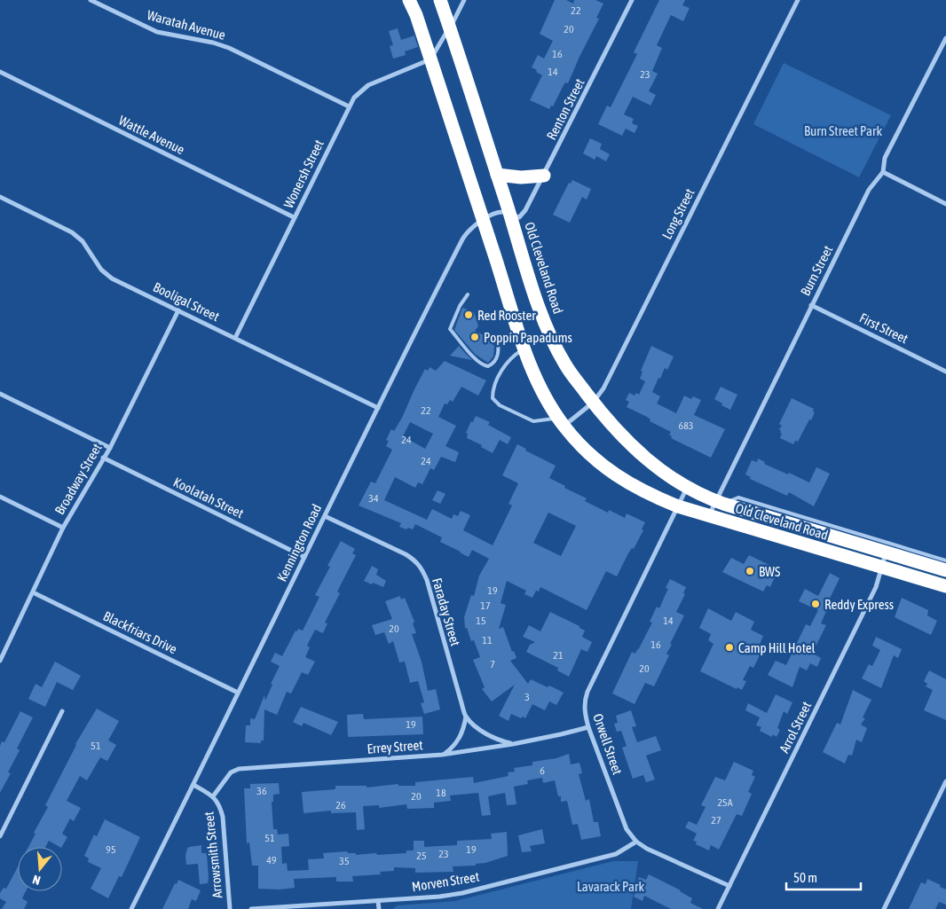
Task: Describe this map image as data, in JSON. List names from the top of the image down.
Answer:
{
  "streets": {
    "highway": ["Old Cleveland Road"],
    "street": [
      "Waratah Avenue",
      "Renton Street",
      "Wattle Avenue",
      "Wonersh Street",
      "Long Street",
      "Burn Street",
      "Booligal Street",
      "First Street",
      "Broadway Street",
      "Koolatah Street",
      "Kennington Road",
      "Faraday Street",
      "Blackfriars Drive",
      "Arrol Street",
      "Orwell Street",
      "Errey Street",
      "Arrowsmith Street",
      "Morven Street"
    ]
  },
  "crossings": [
    ["Waratah Avenue", "Wonersh Street"],
    ["Renton Street", "Old Cleveland Road"],
    ["Renton Street", "Kennington Road"],
    ["Wattle Avenue", "Wonersh Street"],
    ["Wonersh Street", "Old Cleveland Road"],
    ["Wonersh Street", "Booligal Street"],
    ["Long Street", "Old Cleveland Road"],
    ["Old Cleveland Road", "Burn Street"],
    ["Old Cleveland Road", "Kennington Road"],
    ["Old Cleveland Road", "Arrol Street"],
    ["Old Cleveland Road", "Orwell Street"],
    ["Burn Street", "First Street"],
    ["Booligal Street", "Broadway Street"],
    ["Booligal Street", "Kennington Road"],
    ["Broadway Street", "Koolatah Street"],
    ["Broadway Street", "Blackfriars Drive"],
    ["Koolatah Street", "Kennington Road"],
    ["Kennington Road", "Faraday Street"],
    ["Kennington Road", "Blackfriars Drive"],
    ["Kennington Road", "Arrowsmith Street"],
    ["Faraday Street", "Errey Street"],
    ["Arrol Street", "Orwell Street"],
    ["Orwell Street", "Errey Street"],
    ["Orwell Street", "Morven Street"],
    ["Errey Street", "Arrowsmith Street"]
  ],
  "parks": ["Burn Street Park", "Lavarack Park"],
  "places": [
    "Red Rooster",
    "Poppin Papadums",
    "BWS",
    "Reddy Express",
    "Camp Hill Hotel"
  ],
  "house_numbers": [
    "22",
    "20",
    "16",
    "14",
    "23",
    "22",
    "683",
    "24",
    "24",
    "34",
    "19",
    "17",
    "15",
    "14",
    "20",
    "11",
    "16",
    "21",
    "7",
    "20",
    "3",
    "19",
    "51",
    "6",
    "36",
    "18",
    "20",
    "25A",
    "26",
    "27",
    "51",
    "95",
    "19",
    "23",
    "25",
    "49",
    "35"
  ],
  "scale_bar": "50 m",
  "north": "bottom"
}
